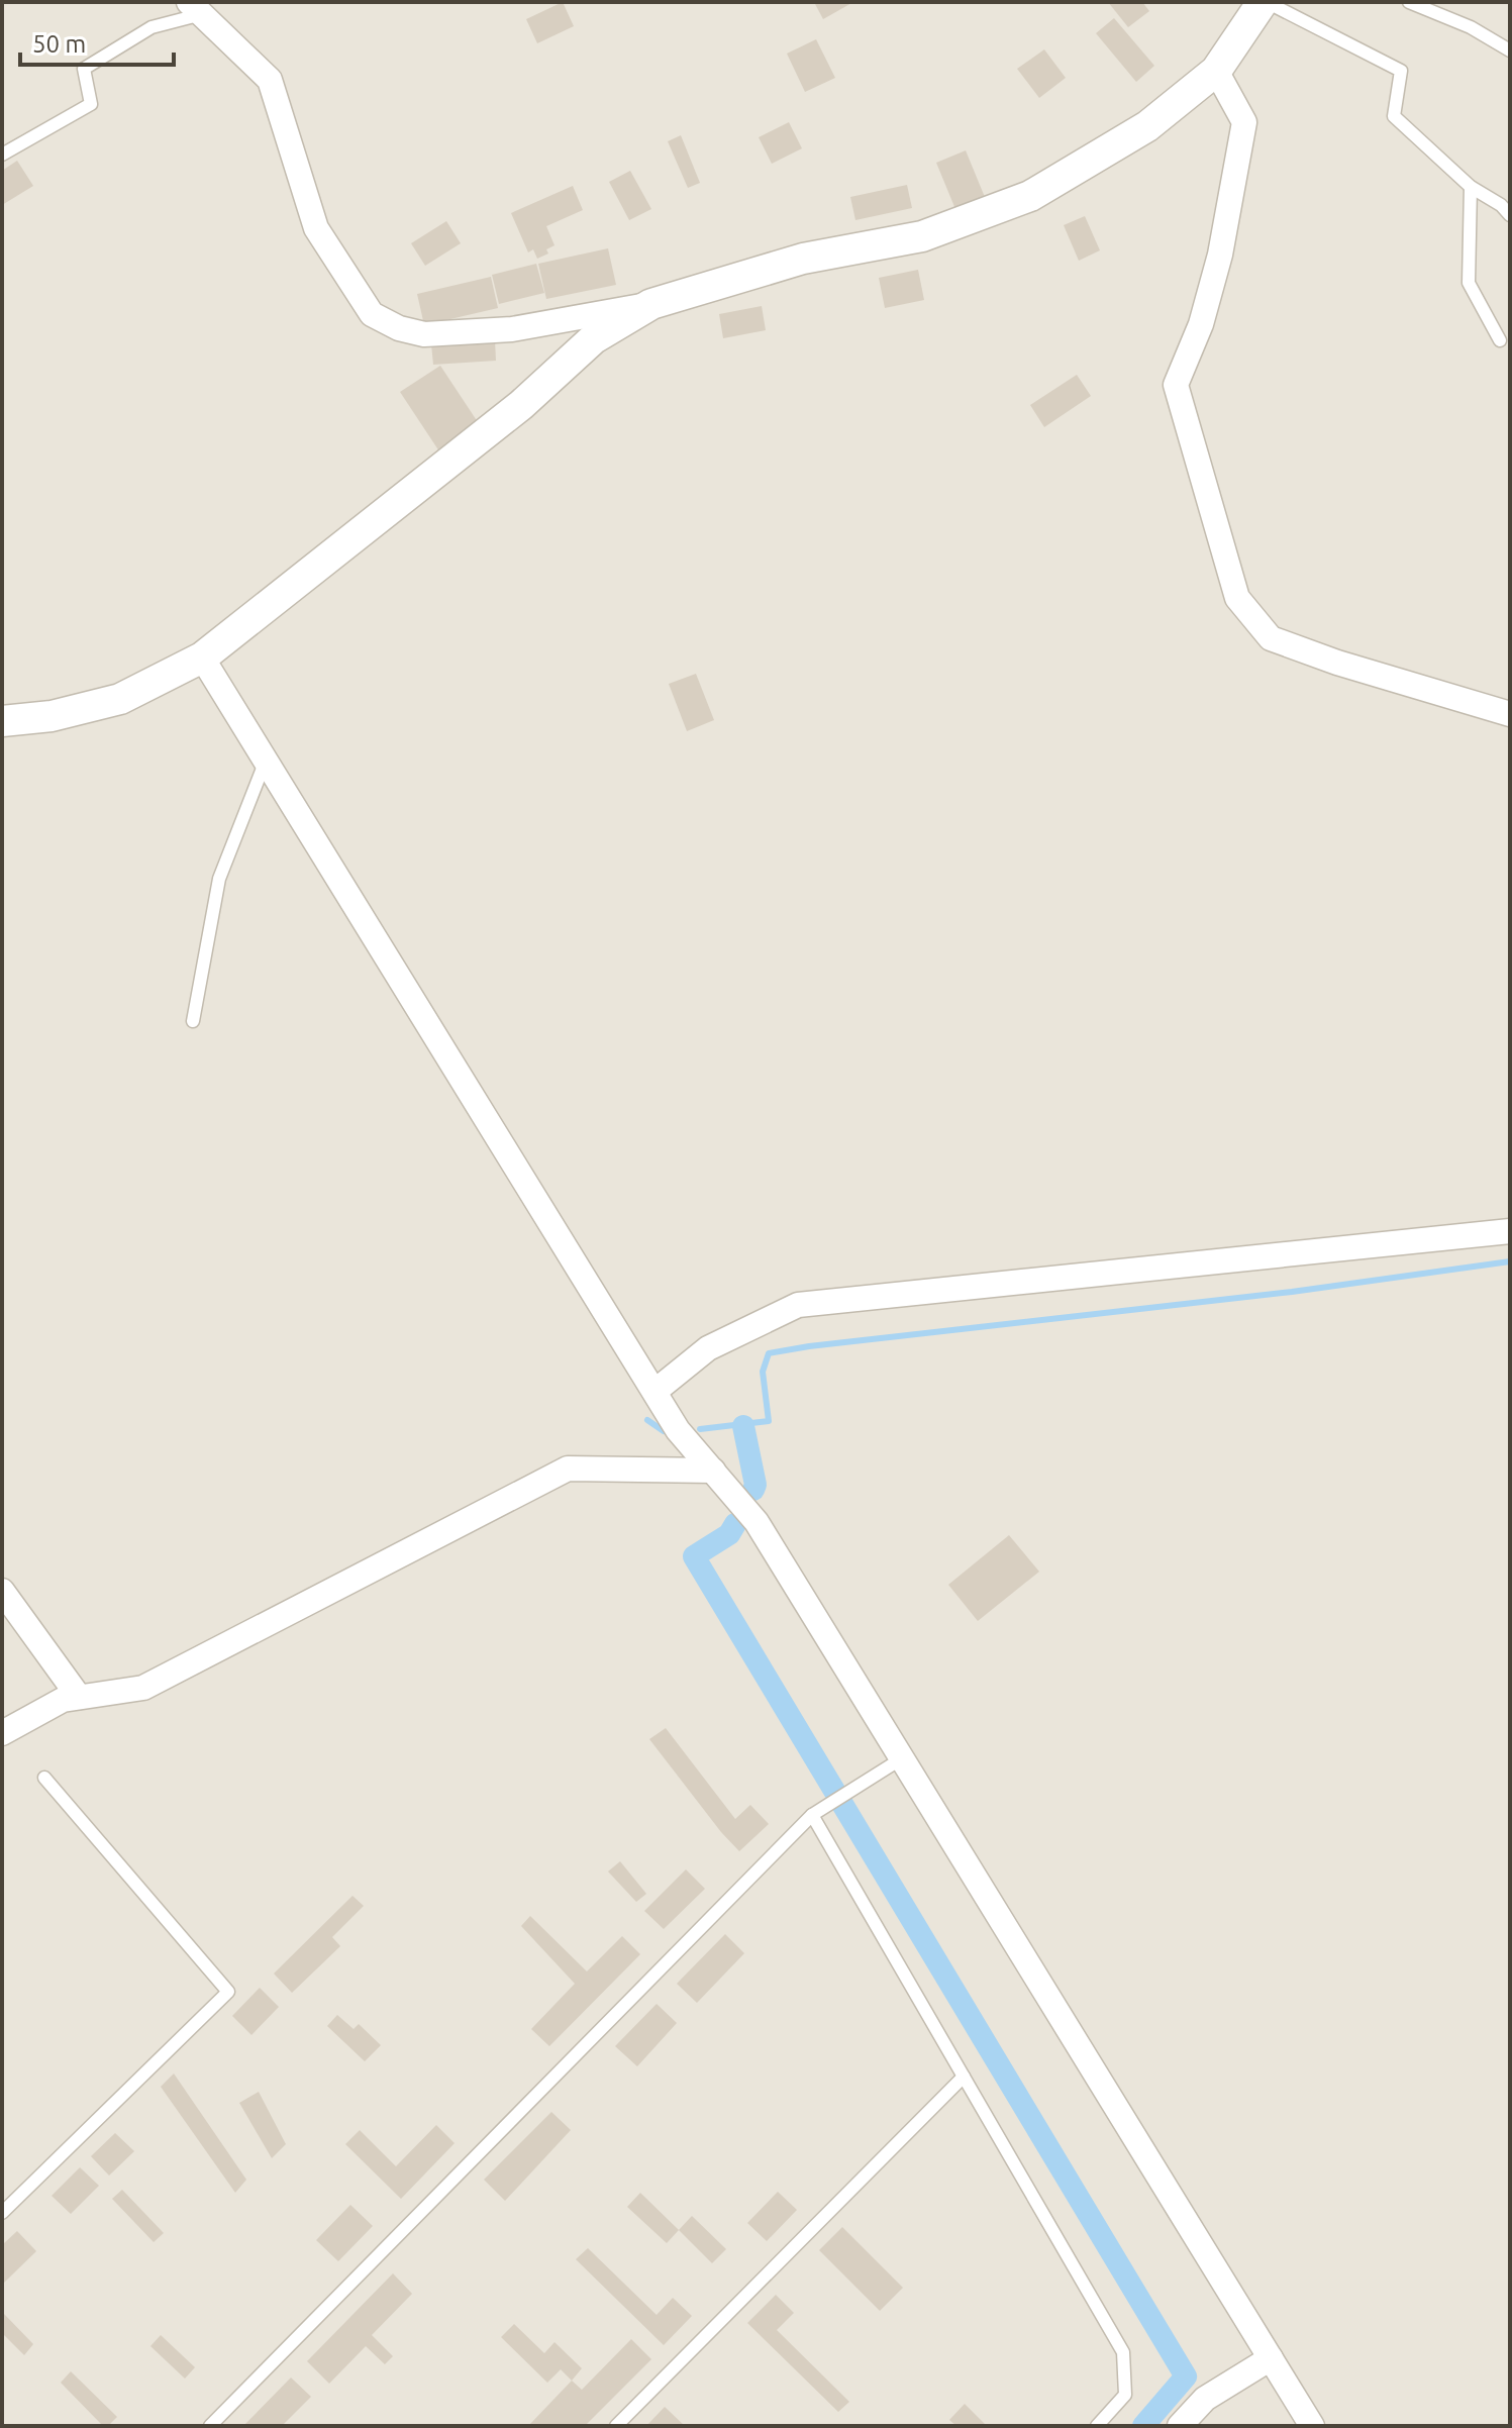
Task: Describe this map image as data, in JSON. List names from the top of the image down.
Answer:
{
  "scale_bar": "50 m"
}
